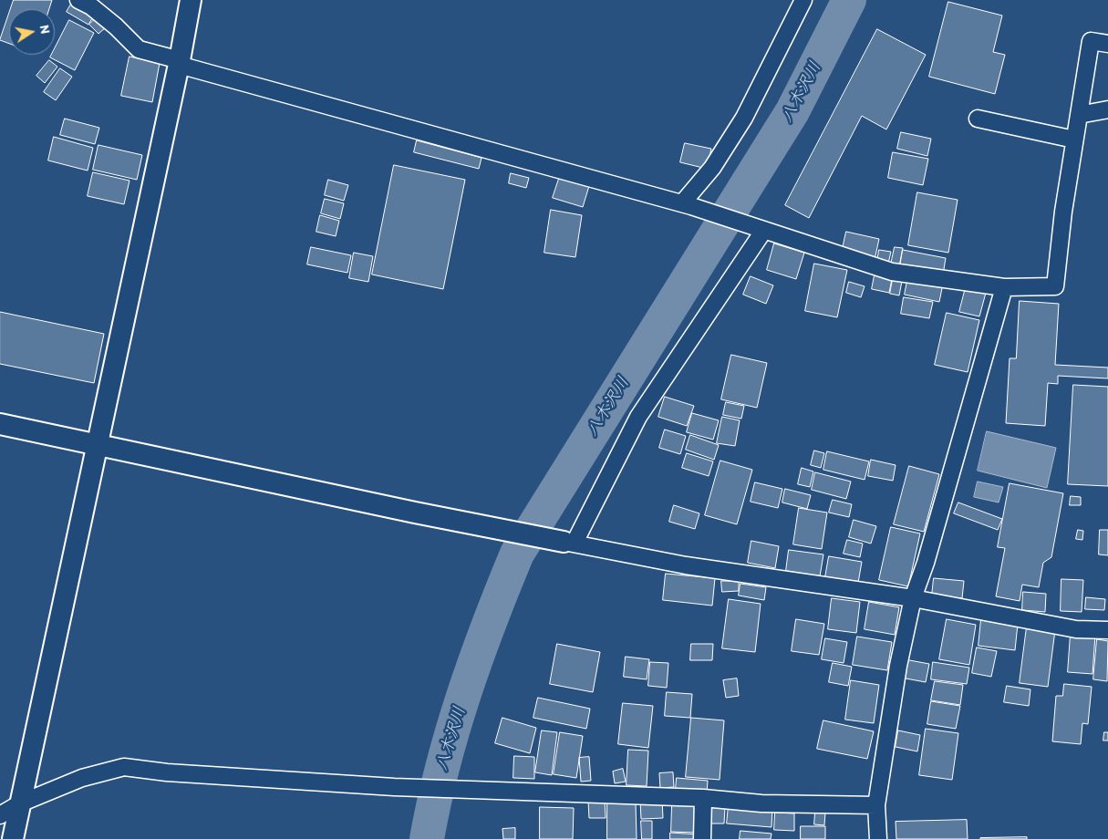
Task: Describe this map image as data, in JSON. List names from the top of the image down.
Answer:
{
  "water": ["八木沢川"],
  "north": "right"
}
